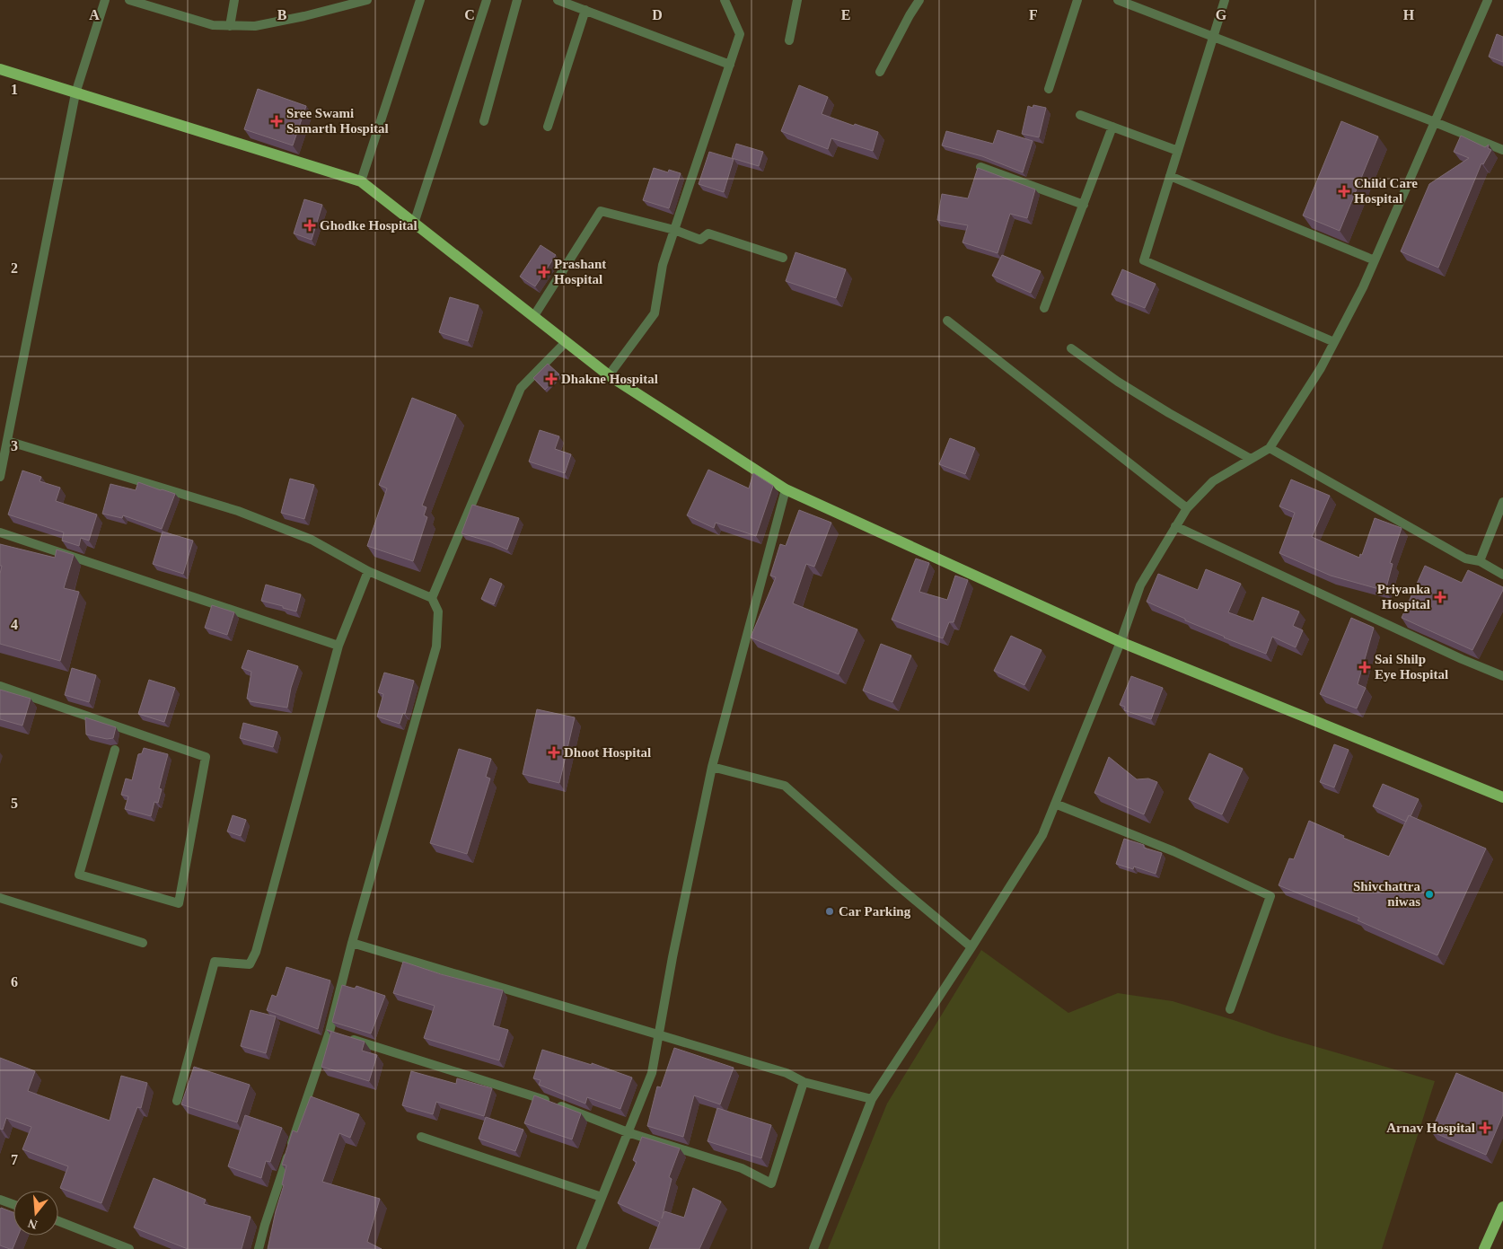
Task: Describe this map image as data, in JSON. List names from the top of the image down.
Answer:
{
  "places": {
    "health": [
      "Sree Swami Samarth Hospital",
      "Child Care Hospital",
      "Ghodke Hospital",
      "Prashant Hospital",
      "Dhakne Hospital",
      "Priyanka Hospital",
      "Sai Shilp Eye Hospital",
      "Dhoot Hospital",
      "Arnav Hospital"
    ],
    "other": ["Shivchattra niwas", "Car Parking"]
  },
  "north": "bottom",
  "grid": {
    "columns": [
      "A",
      "B",
      "C",
      "D",
      "E",
      "F",
      "G",
      "H"
    ],
    "rows": [
      "1",
      "2",
      "3",
      "4",
      "5",
      "6",
      "7"
    ]
  }
}
